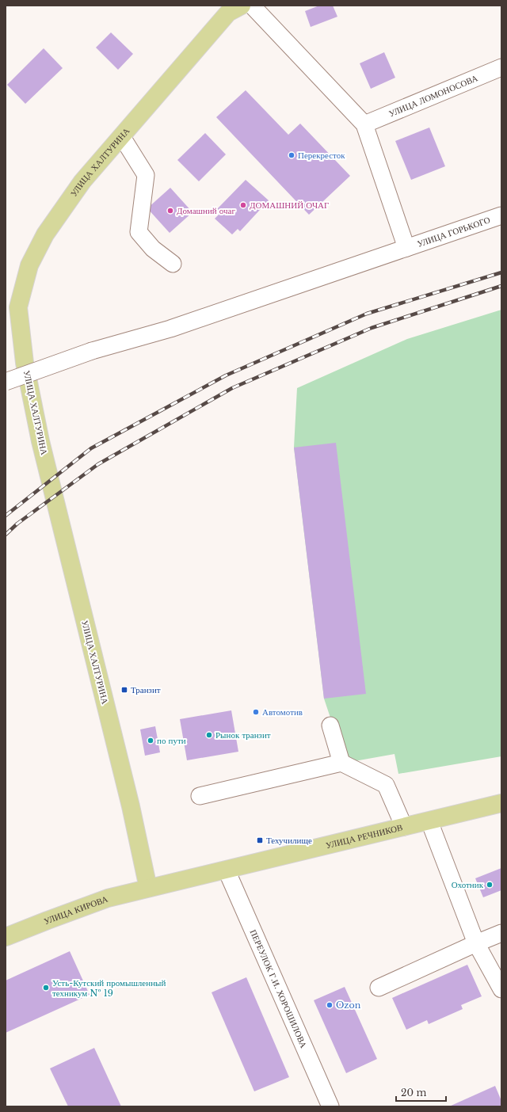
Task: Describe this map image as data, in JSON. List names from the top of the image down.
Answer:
{
  "streets": {
    "main road": ["УЛИЦА ХАЛТУРИНА", "УЛИЦА РЕЧНИКОВ", "УЛИЦА КИРОВА"],
    "street": ["УЛИЦА ЛОМОНОСОВА", "УЛИЦА ГОРЬКОГО", "ПЕРЕУЛОК Г.И. ХОРОШИЛОВА"]
  },
  "crossings": [
    ["УЛИЦА ХАЛТУРИНА", "УЛИЦА РЕЧНИКОВ"],
    ["УЛИЦА ХАЛТУРИНА", "УЛИЦА КИРОВА"],
    ["УЛИЦА РЕЧНИКОВ", "УЛИЦА КИРОВА"],
    ["УЛИЦА РЕЧНИКОВ", "ПЕРЕУЛОК Г.И. ХОРОШИЛОВА"]
  ],
  "places": {
    "other": [
      "Перекресток",
      "ДОМАШНИЙ ОЧАГ",
      "Домашний очаг",
      "Автомотив",
      "Рынок транзит",
      "по пути",
      "Охотник",
      "Усть-Кутский промышленный техникум № 19",
      "Ozon"
    ],
    "transit": ["Транзит", "Техучилище"]
  },
  "scale_bar": "20 m"
}
